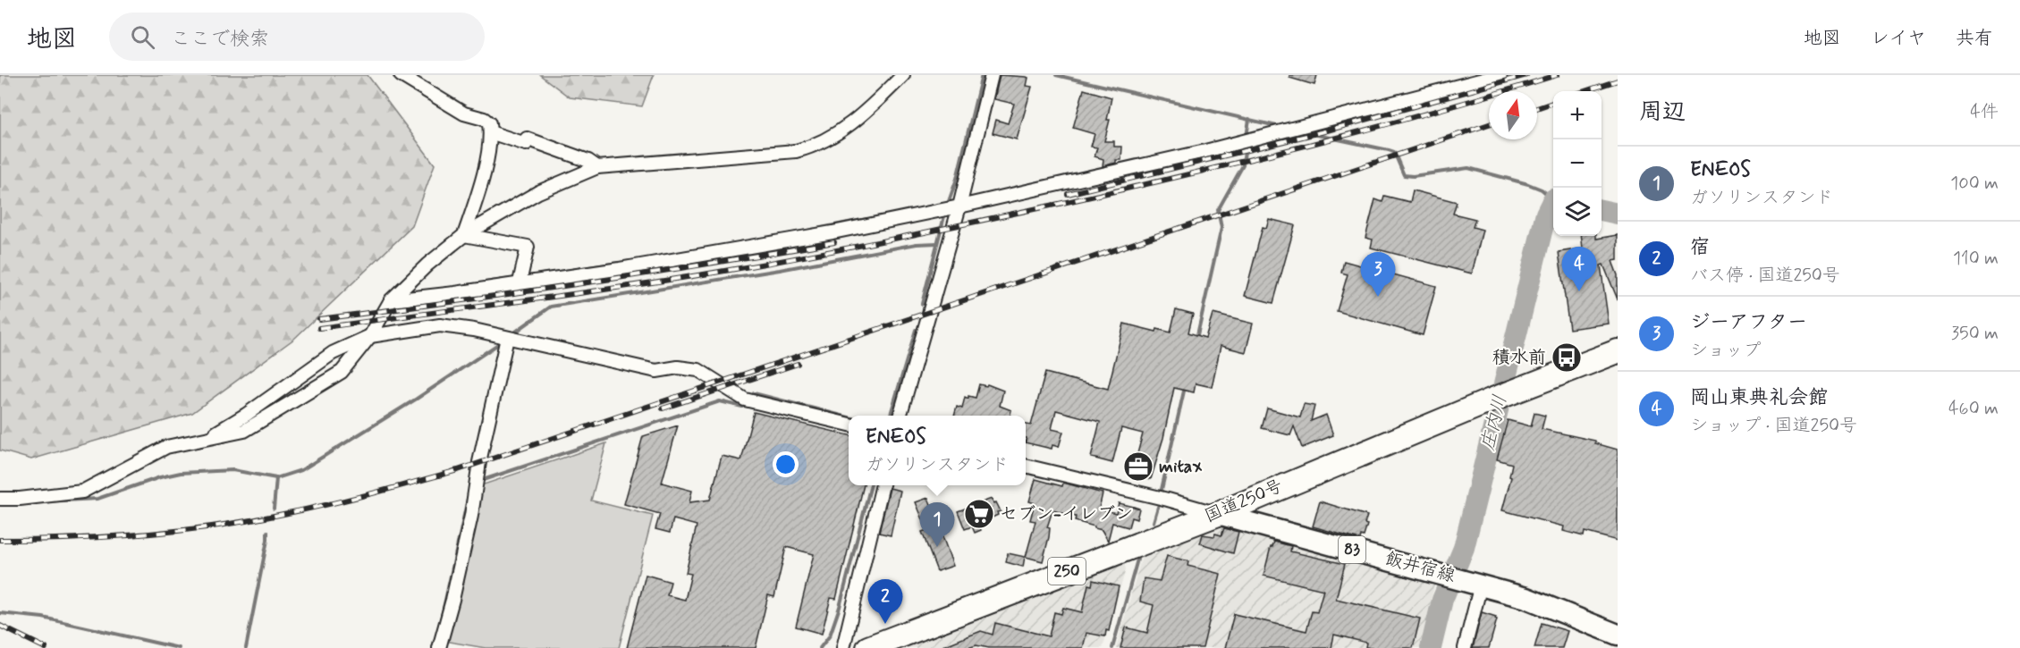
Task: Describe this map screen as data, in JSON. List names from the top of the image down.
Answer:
{
  "streets": {
    "highway": ["国道250号", "250"],
    "main road": ["83", "飯井宿線"]
  },
  "crossings": [
    ["国道250号", "飯井宿線"]
  ],
  "water": ["庄内川"],
  "places": {
    "bus stop": ["積水前"],
    "office": ["mitax"],
    "supermarket": ["セブン-イレブン"]
  },
  "north": "top",
  "page": {
    "header": "地図",
    "search": "ここで検索",
    "nav": ["地図", "レイヤ", "共有"],
    "heading": ["周辺", "4件"],
    "map_buttons": ["+", "−"],
    "list": [
      {
        "mark": "1",
        "name": "ENEOS",
        "note": "ガソリンスタンド",
        "value": "100 m"
      },
      {
        "mark": "2",
        "name": "宿",
        "note": "バス停 · 国道250号",
        "value": "110 m"
      },
      {
        "mark": "3",
        "name": "ジーアフター",
        "note": "ショップ",
        "value": "350 m"
      },
      {
        "mark": "4",
        "name": "岡山東典礼会館",
        "note": "ショップ · 国道250号",
        "value": "460 m"
      }
    ],
    "pins": [
      "4",
      "3",
      "1",
      "2"
    ],
    "popup": ["ENEOS", "ガソリンスタンド"]
  }
}
